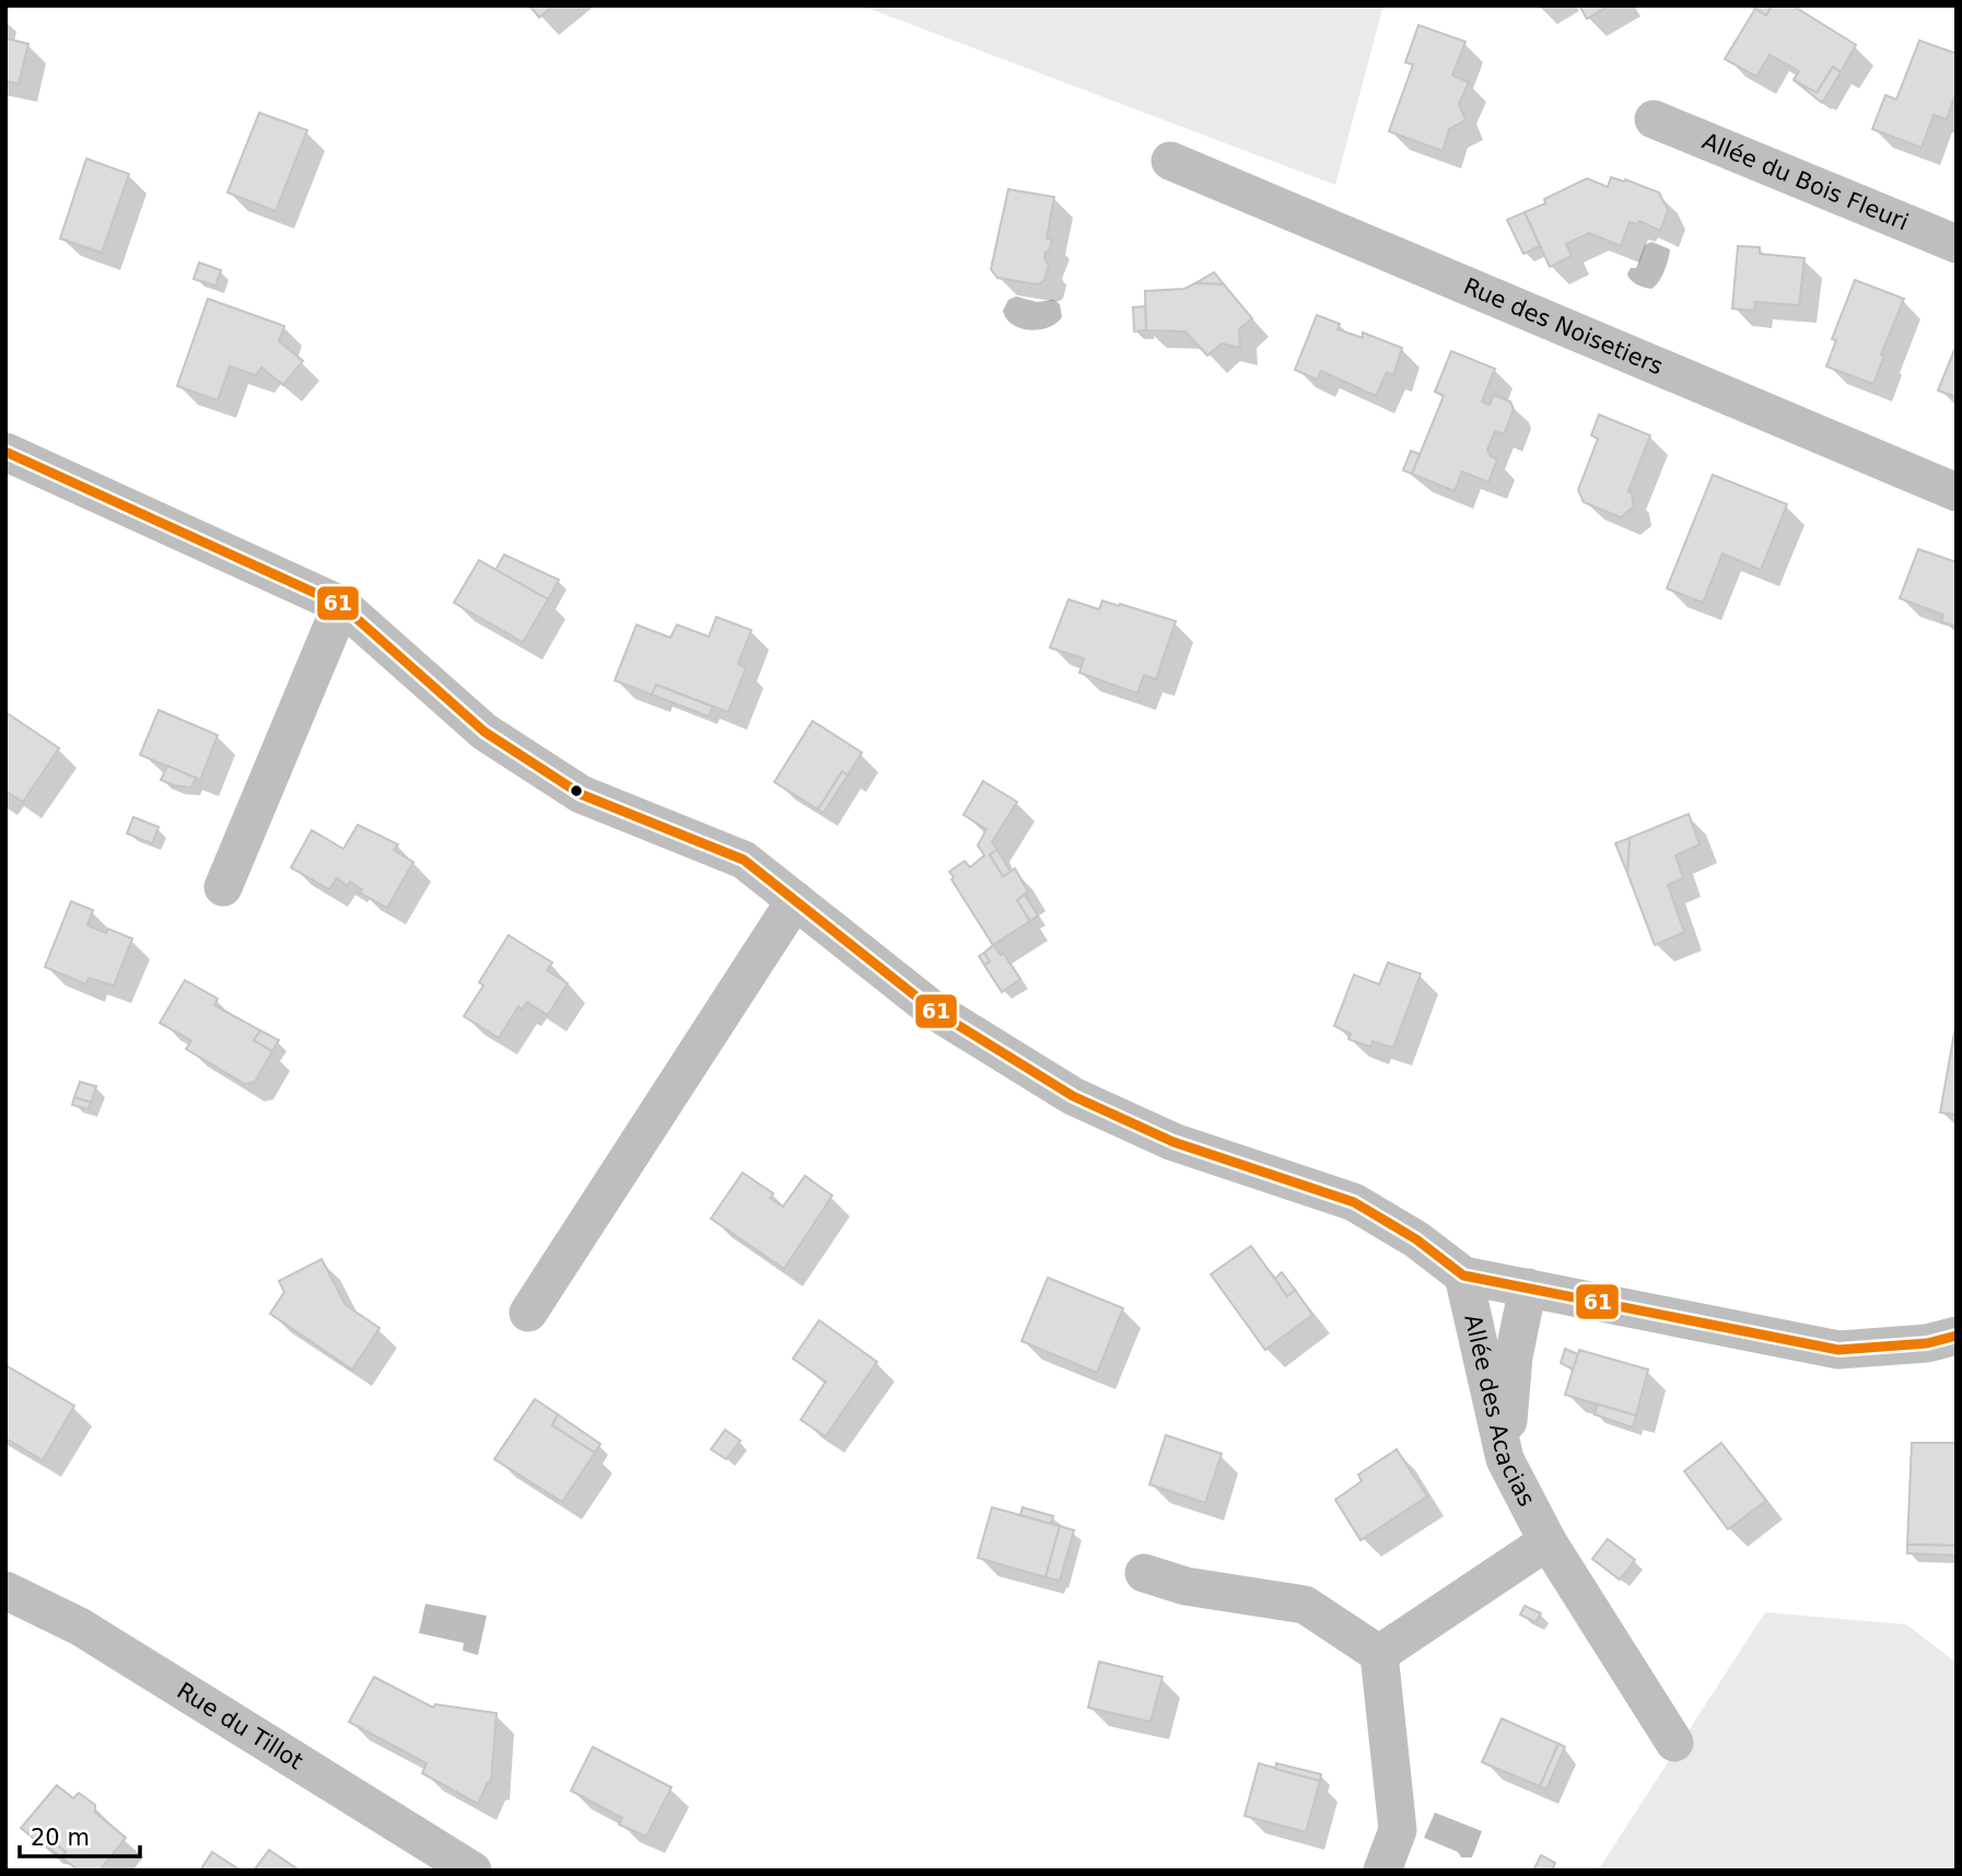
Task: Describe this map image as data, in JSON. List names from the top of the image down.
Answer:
{
  "streets": {
    "street": [
      "Allée du Bois Fleuri",
      "Rue des Noisetiers",
      "Allée des Acacias",
      "Rue du Tillot"
    ]
  },
  "lines": ["transit line 61"],
  "scale_bar": "20 m"
}
